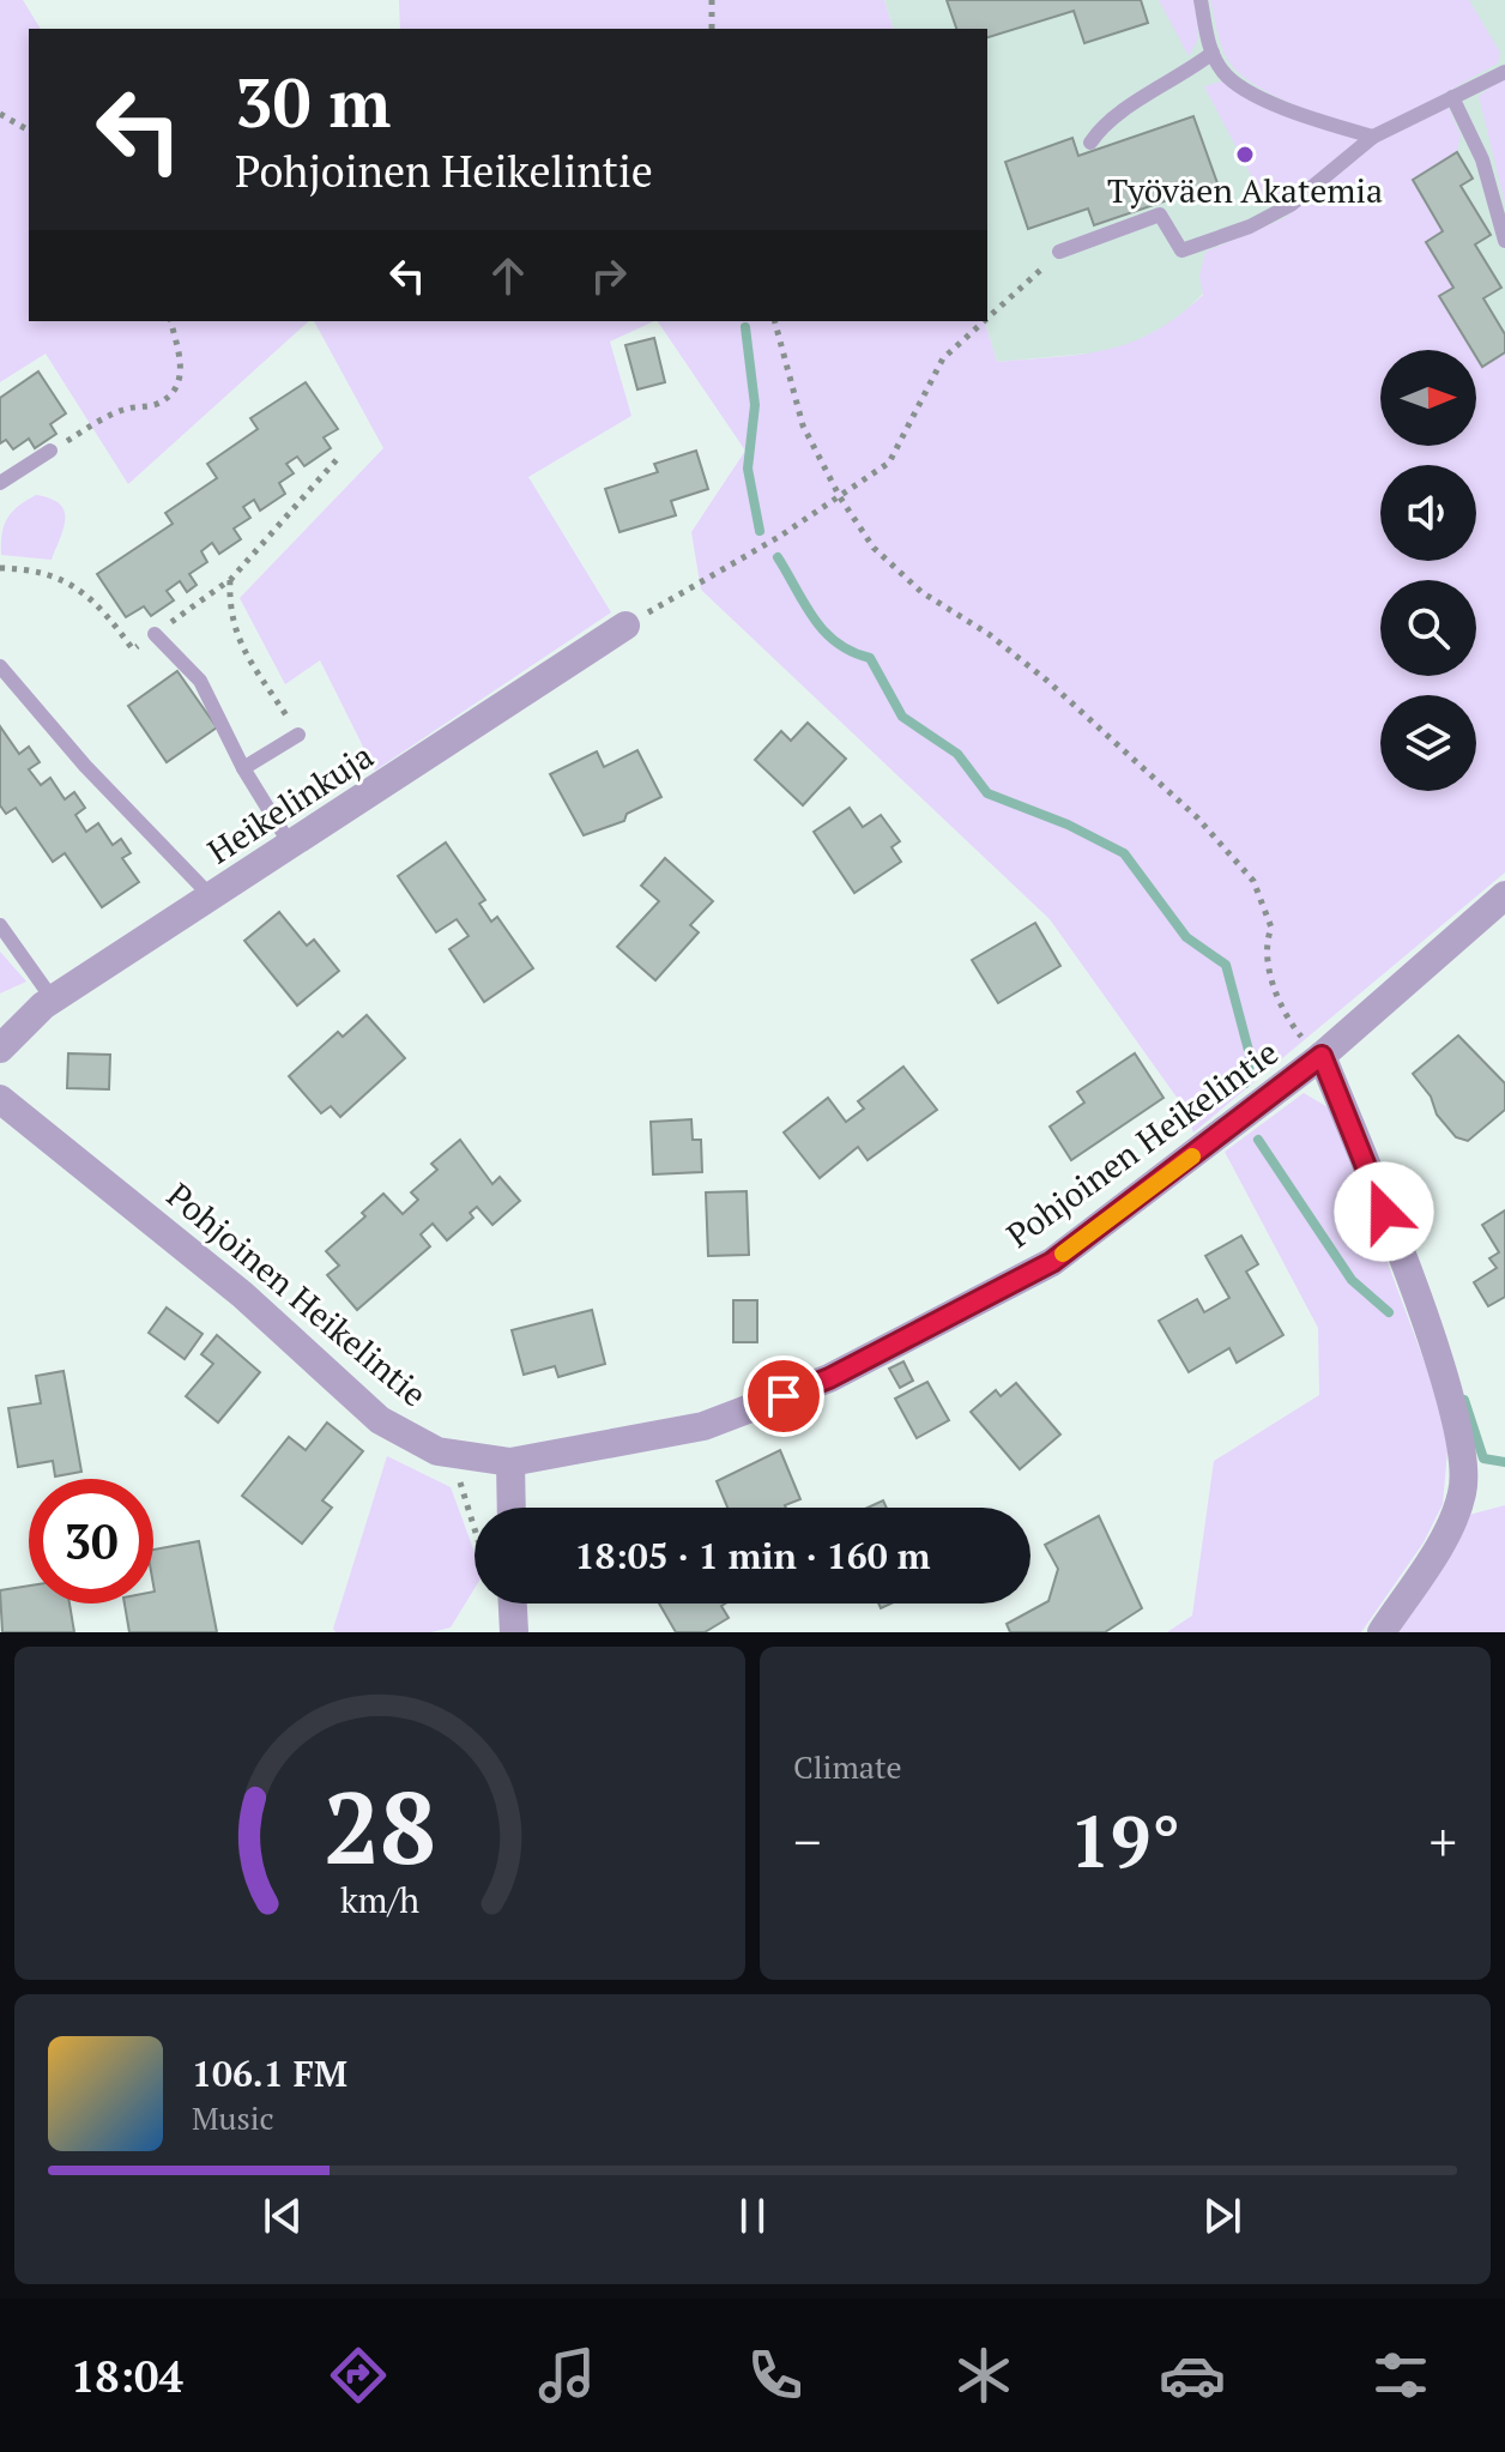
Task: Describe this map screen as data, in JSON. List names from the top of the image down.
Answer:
{
  "streets": {
    "street": ["Heikelinkuja", "Pohjoinen Heikelintie"]
  },
  "places": ["Työväen Akatemia"],
  "north": "right",
  "page": {
    "turn": ["30 m", "Pohjoinen Heikelintie"],
    "limit": "30",
    "trip": "18:05 · 1 min · 160 m",
    "tile": "Climate",
    "heat": ["−", "19°", "+"],
    "song": ["106.1 FM", "Music"],
    "tabs": "18:04",
    "gauge": ["28", "km/h"]
  }
}
